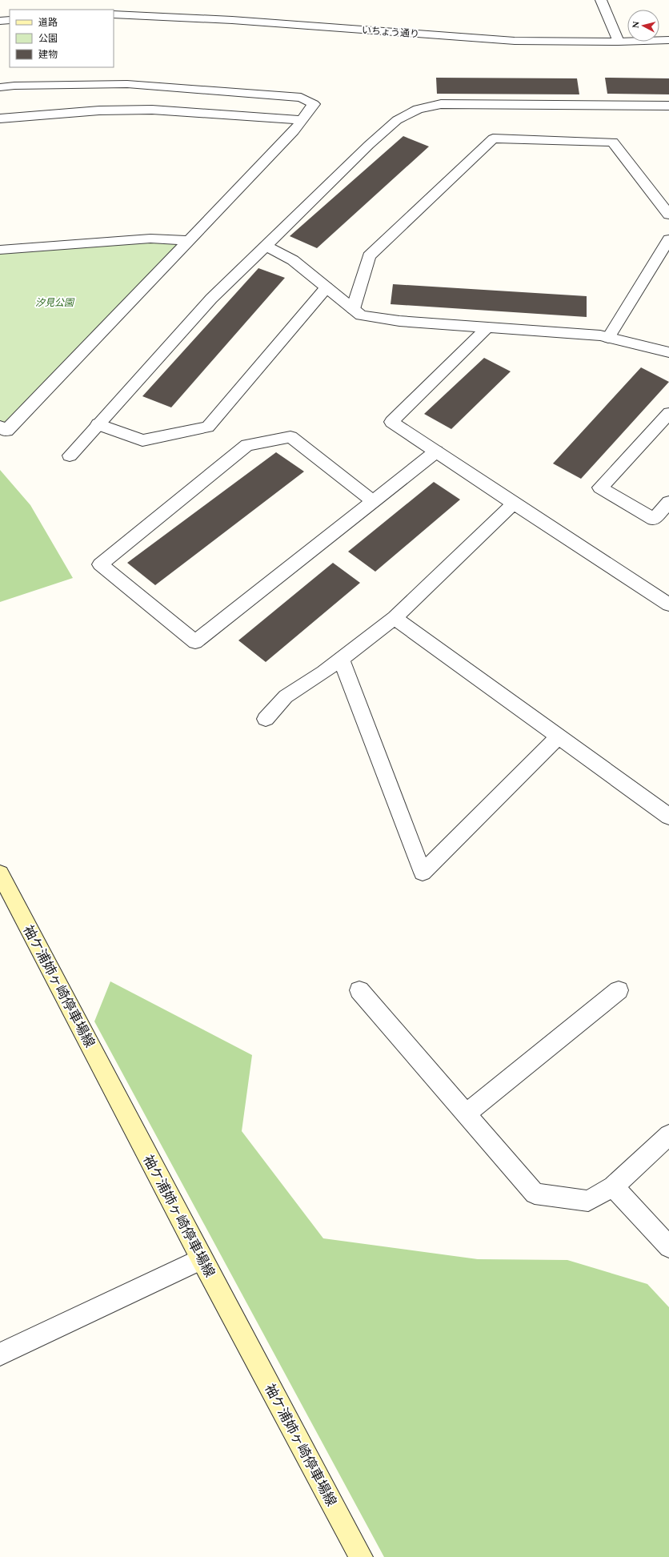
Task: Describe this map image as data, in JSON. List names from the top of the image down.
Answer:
{
  "streets": {
    "main road": ["袖ケ浦姉ヶ崎停車場線"],
    "street": ["いちょう通り"]
  },
  "parks": ["汐見公園"],
  "legend": ["道路", "公園", "建物"],
  "north": "left"
}
